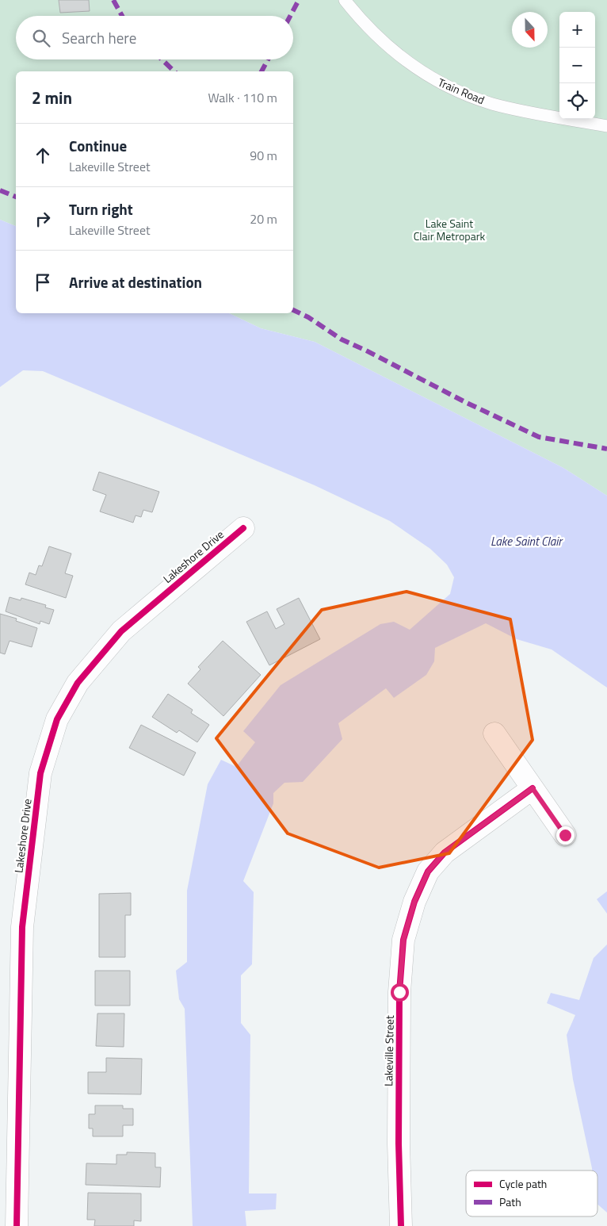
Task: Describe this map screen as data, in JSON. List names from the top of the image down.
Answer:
{
  "streets": {
    "street": ["Lakeshore Drive", "Lakeville Street"],
    "lane": ["Train Road"]
  },
  "water": ["Lake Saint Clair"],
  "parks": ["Lake Saint Clair Metropark"],
  "legend": ["Cycle path", "Path"],
  "north": "bottom",
  "page": {
    "map_buttons": ["+", "−"],
    "search": "Search here",
    "heading": ["2 min", "Walk · 110 m"],
    "list": [
      ["Continue", "Lakeville Street", "90 m"],
      ["Turn right", "Lakeville Street", "20 m"],
      "Arrive at destination"
    ]
  }
}
